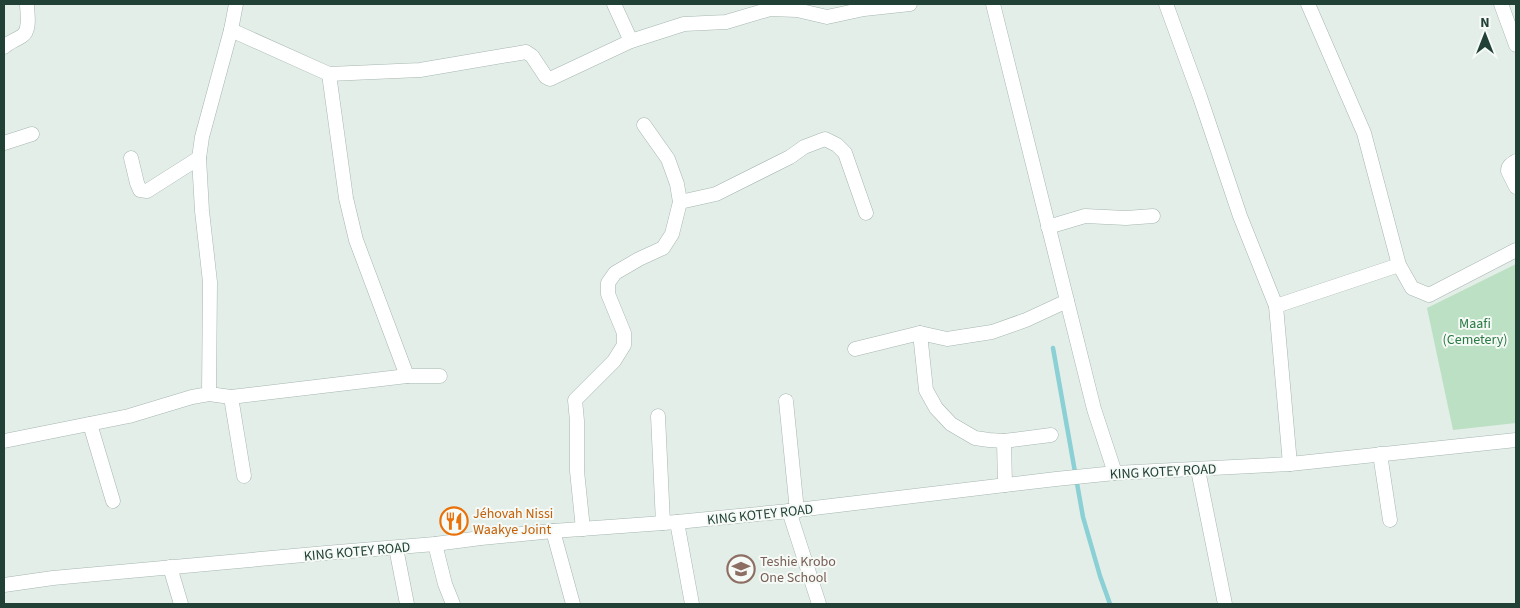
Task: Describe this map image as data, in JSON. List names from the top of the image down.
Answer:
{
  "streets": {
    "street": ["KING KOTEY ROAD"]
  },
  "parks": ["Maafi (Cemetery)"],
  "places": {
    "restaurant": ["Jéhovah Nissi Waakye Joint"],
    "school or university": ["Teshie Krobo One School"]
  },
  "north": "top"
}
